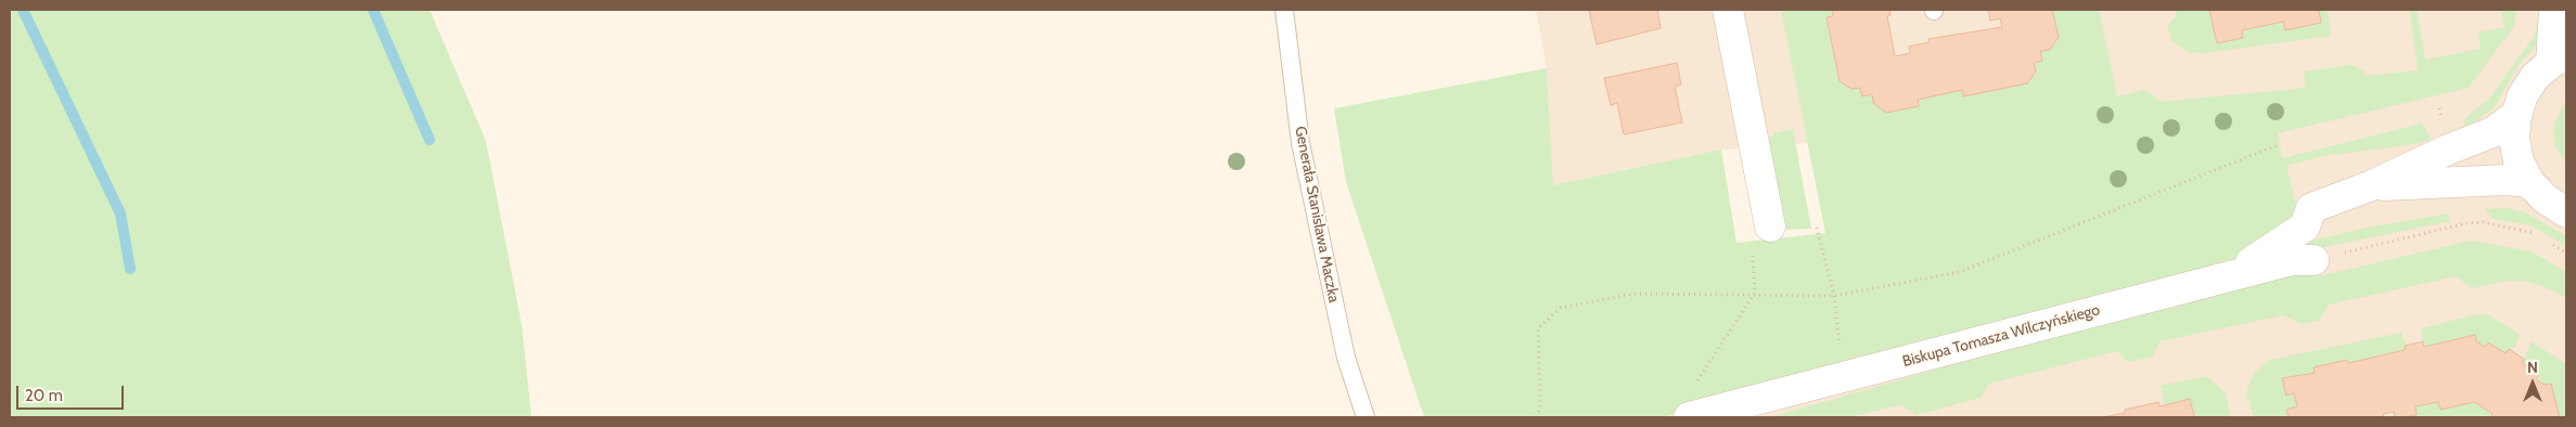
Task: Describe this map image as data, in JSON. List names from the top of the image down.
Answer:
{
  "streets": {
    "street": ["Biskupa Tomasza Wilczyńskiego"],
    "lane": ["Generała Stanisława Maczka"]
  },
  "scale_bar": "20 m",
  "north": "top"
}
